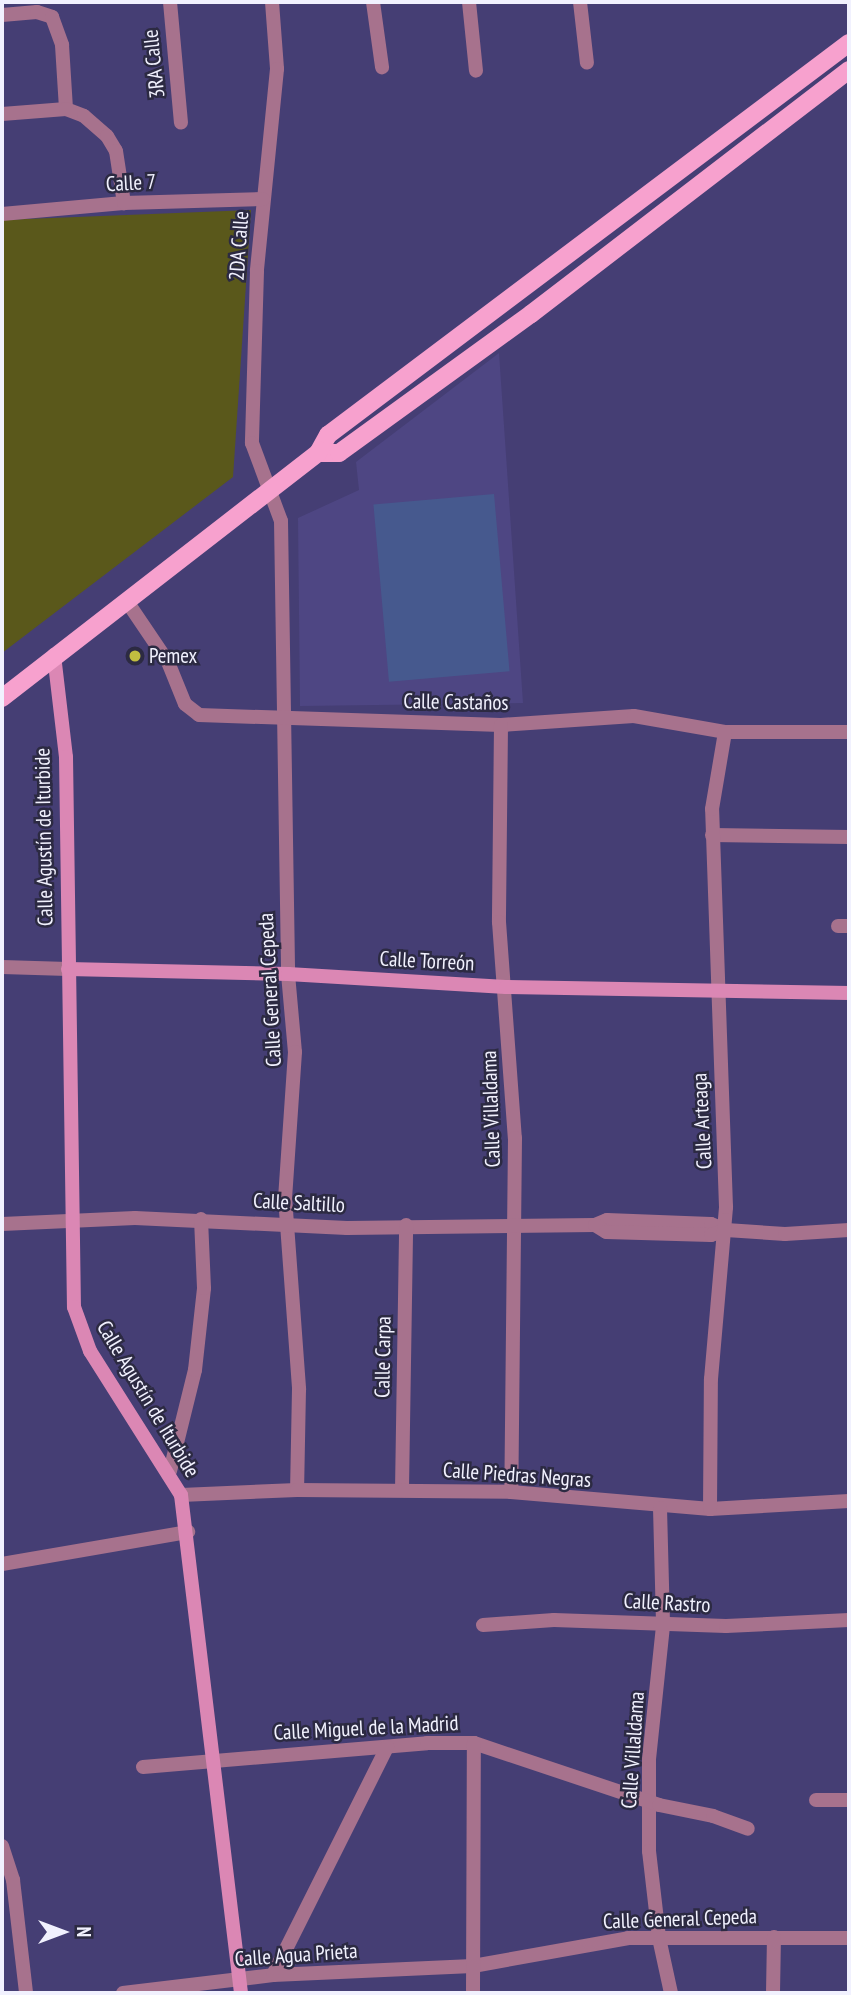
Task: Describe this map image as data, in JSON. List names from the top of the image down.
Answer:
{
  "streets": {
    "main road": ["Calle Agustín de Iturbide", "Calle Torreón"],
    "street": [
      "3RA Calle",
      "Calle 7",
      "2DA Calle",
      "Calle Castaños",
      "Calle General Cepeda",
      "Calle Villaldama",
      "Calle Arteaga",
      "Calle Saltillo",
      "Calle Carpa",
      "Calle Piedras Negras",
      "Calle Rastro",
      "Calle Miguel de la Madrid",
      "Calle Agua Prieta"
    ]
  },
  "crossings": [
    ["Calle 7", "2DA Calle"],
    ["2DA Calle", "Calle General Cepeda"],
    ["Calle Castaños", "Calle General Cepeda"],
    ["Calle Castaños", "Calle Villaldama"],
    ["Calle Castaños", "Calle Arteaga"],
    ["Calle Agustín de Iturbide", "Calle Torreón"],
    ["Calle Agustín de Iturbide", "Calle Saltillo"],
    ["Calle Agustín de Iturbide", "Calle Piedras Negras"],
    ["Calle Agustín de Iturbide", "Calle Miguel de la Madrid"],
    ["Calle Agustín de Iturbide", "Calle Agua Prieta"],
    ["Calle Torreón", "Calle General Cepeda"],
    ["Calle Torreón", "Calle Villaldama"],
    ["Calle Torreón", "Calle Arteaga"],
    ["Calle General Cepeda", "Calle Villaldama"],
    ["Calle General Cepeda", "Calle Saltillo"],
    ["Calle General Cepeda", "Calle Piedras Negras"],
    ["Calle General Cepeda", "Calle Agua Prieta"],
    ["Calle Villaldama", "Calle Saltillo"],
    ["Calle Villaldama", "Calle Piedras Negras"],
    ["Calle Villaldama", "Calle Rastro"],
    ["Calle Villaldama", "Calle Miguel de la Madrid"],
    ["Calle Arteaga", "Calle Saltillo"],
    ["Calle Arteaga", "Calle Piedras Negras"],
    ["Calle Saltillo", "Calle Carpa"],
    ["Calle Carpa", "Calle Piedras Negras"]
  ],
  "places": ["Pemex"],
  "north": "right"
}
